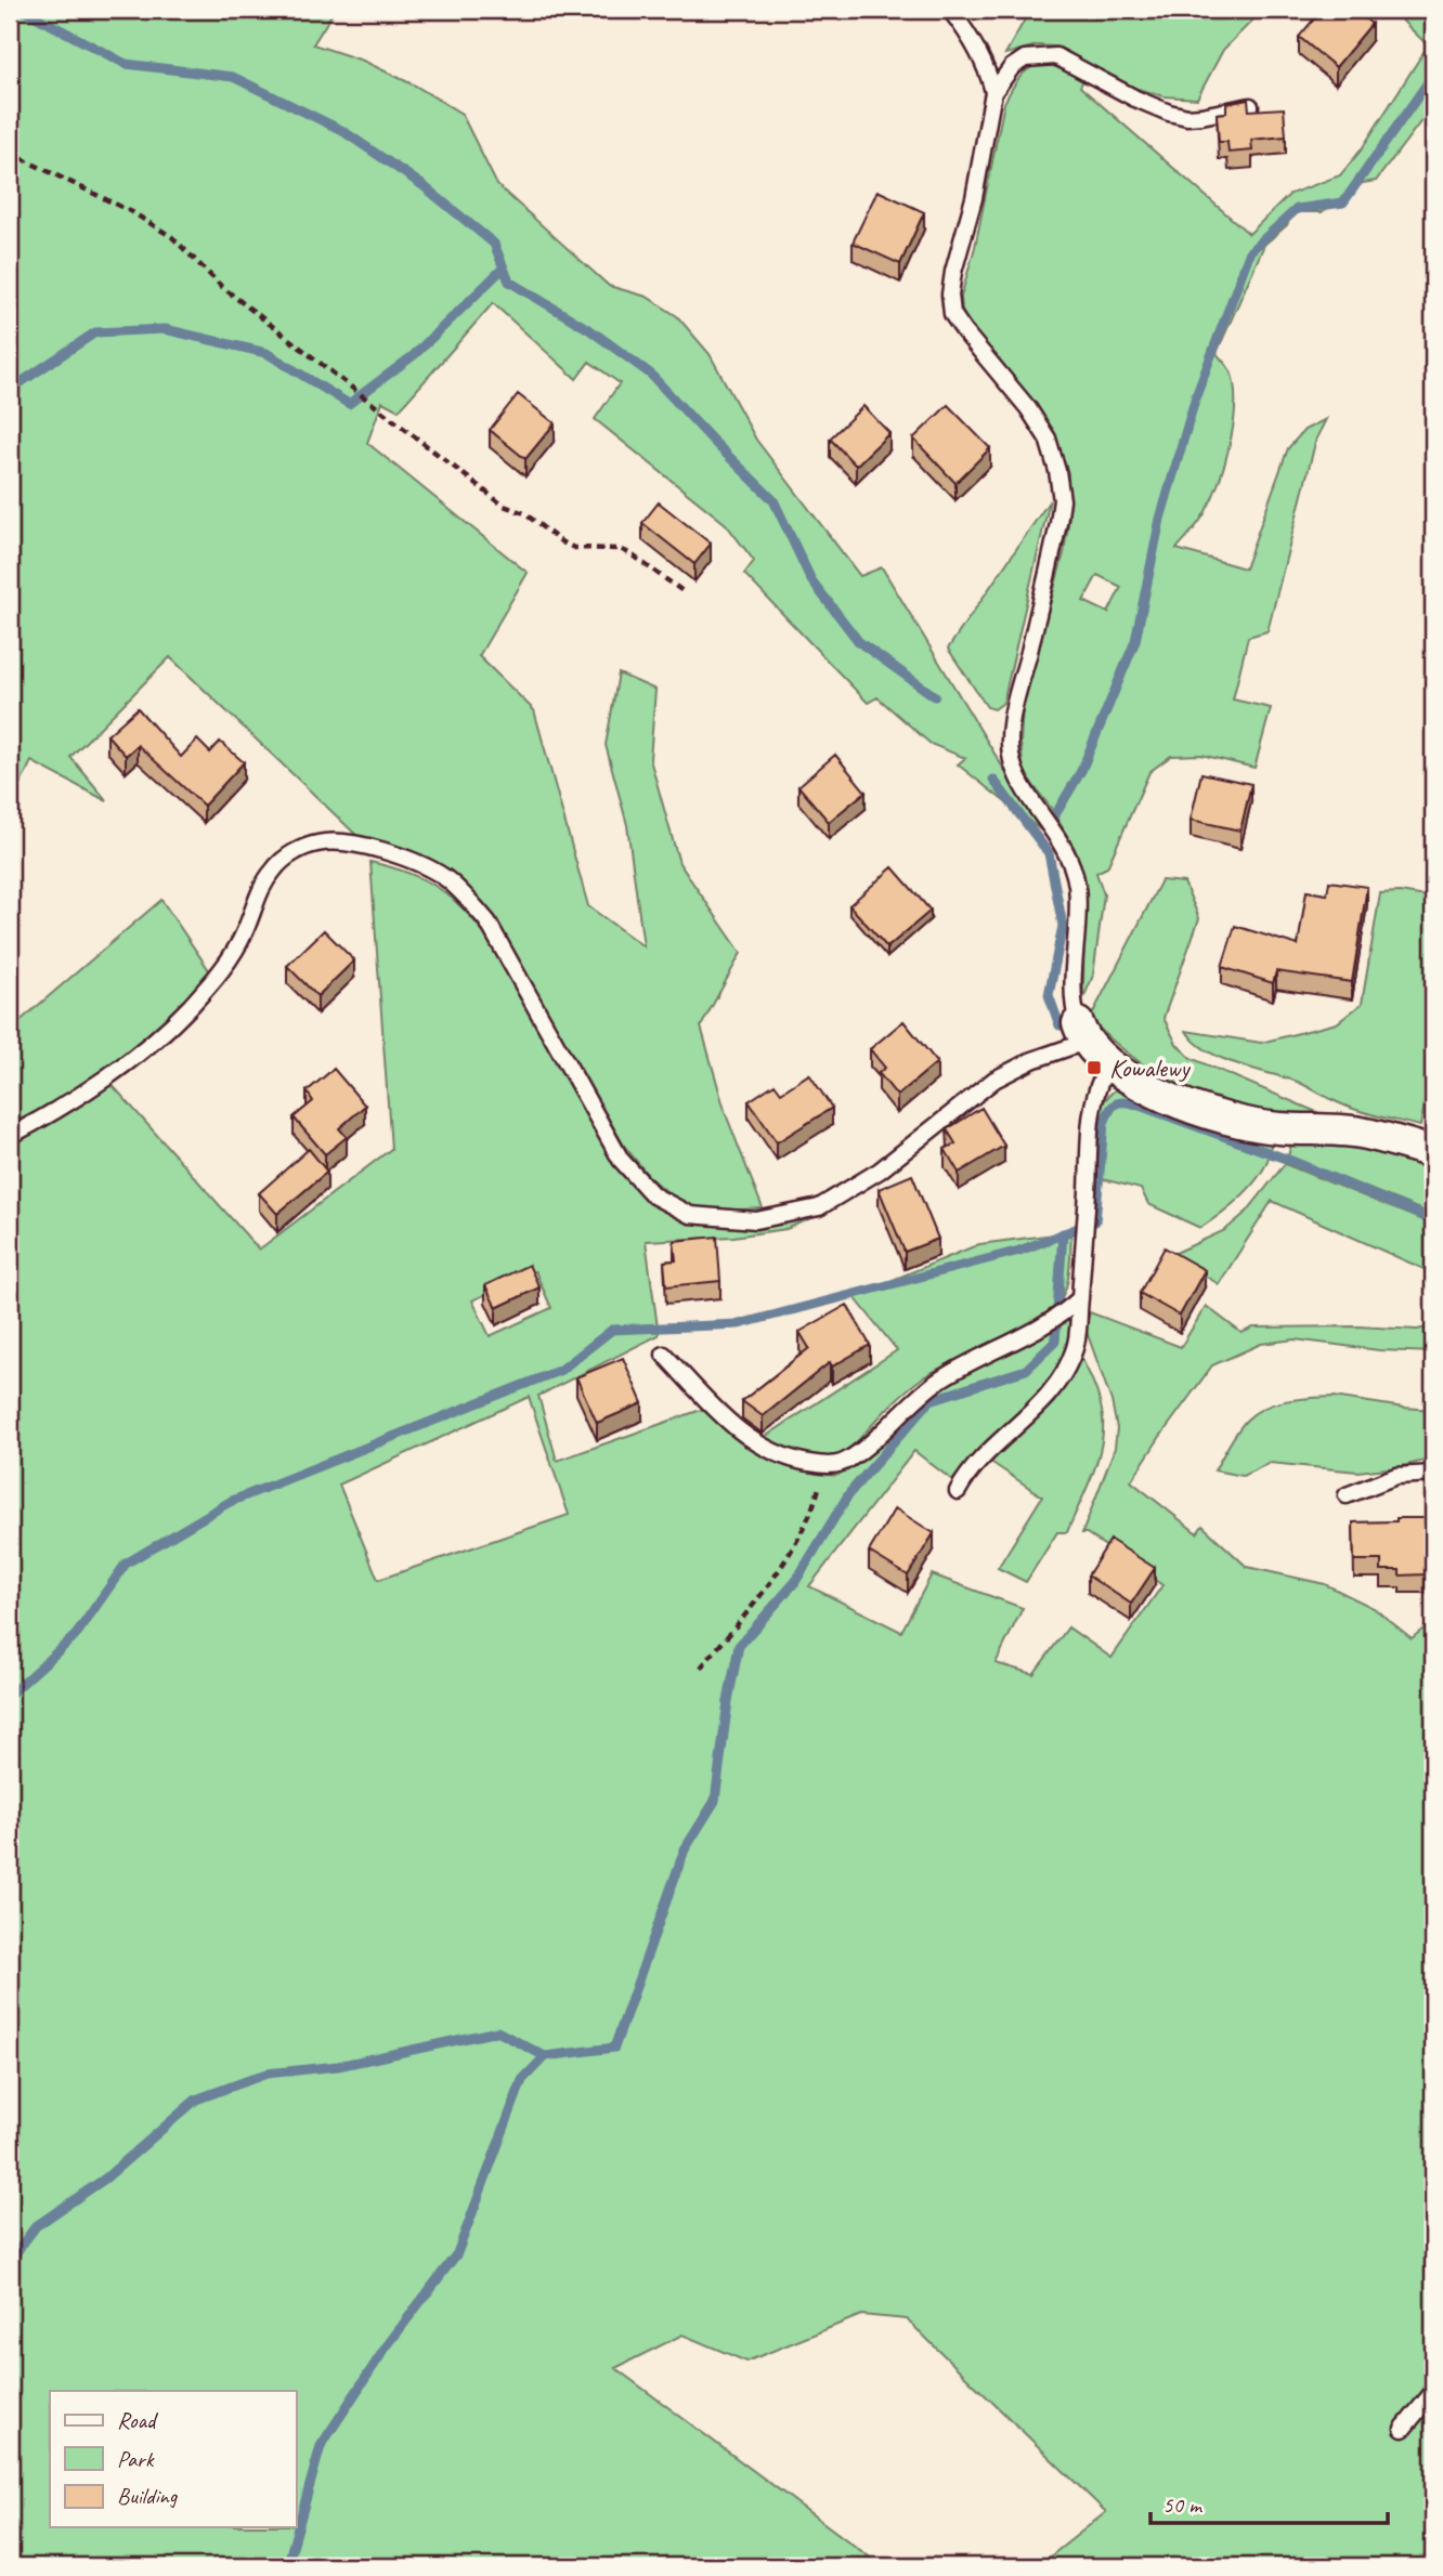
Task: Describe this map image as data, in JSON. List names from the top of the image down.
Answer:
{
  "places": {
    "transit": ["Kowalewy"]
  },
  "legend": ["Road", "Park", "Building"],
  "scale_bar": "50 m"
}
